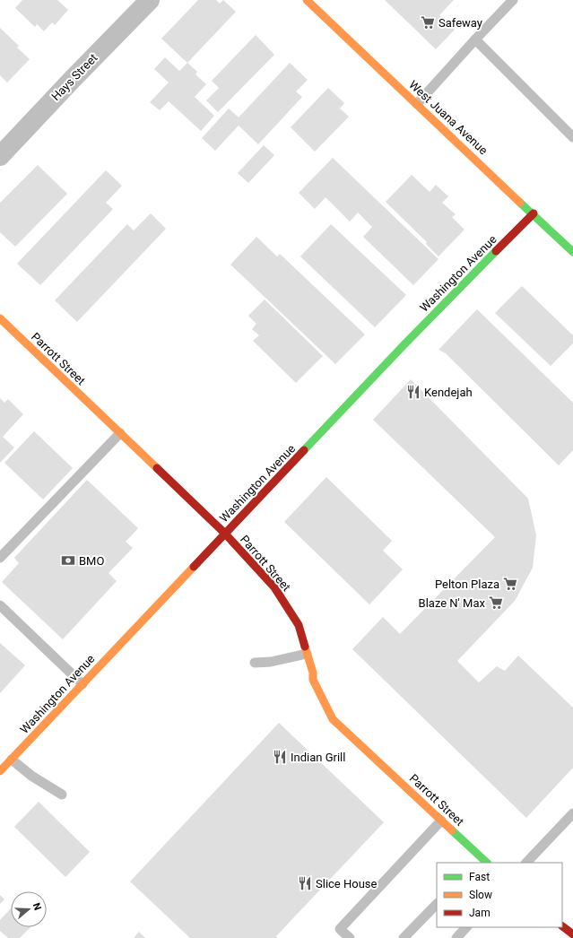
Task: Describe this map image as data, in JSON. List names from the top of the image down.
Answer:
{
  "streets": {
    "street": [
      "Hays Street",
      "West Juana Avenue",
      "Washington Avenue",
      "Parrott Street"
    ]
  },
  "crossings": [
    ["West Juana Avenue", "Washington Avenue"],
    ["Washington Avenue", "Parrott Street"]
  ],
  "places": {
    "supermarket": ["Safeway", "Pelton Plaza", "Blaze N' Max"],
    "restaurant": ["Kendejah", "Indian Grill", "Slice House"],
    "bank": ["BMO"]
  },
  "legend": ["Fast", "Slow", "Jam"],
  "north": "right"
}
